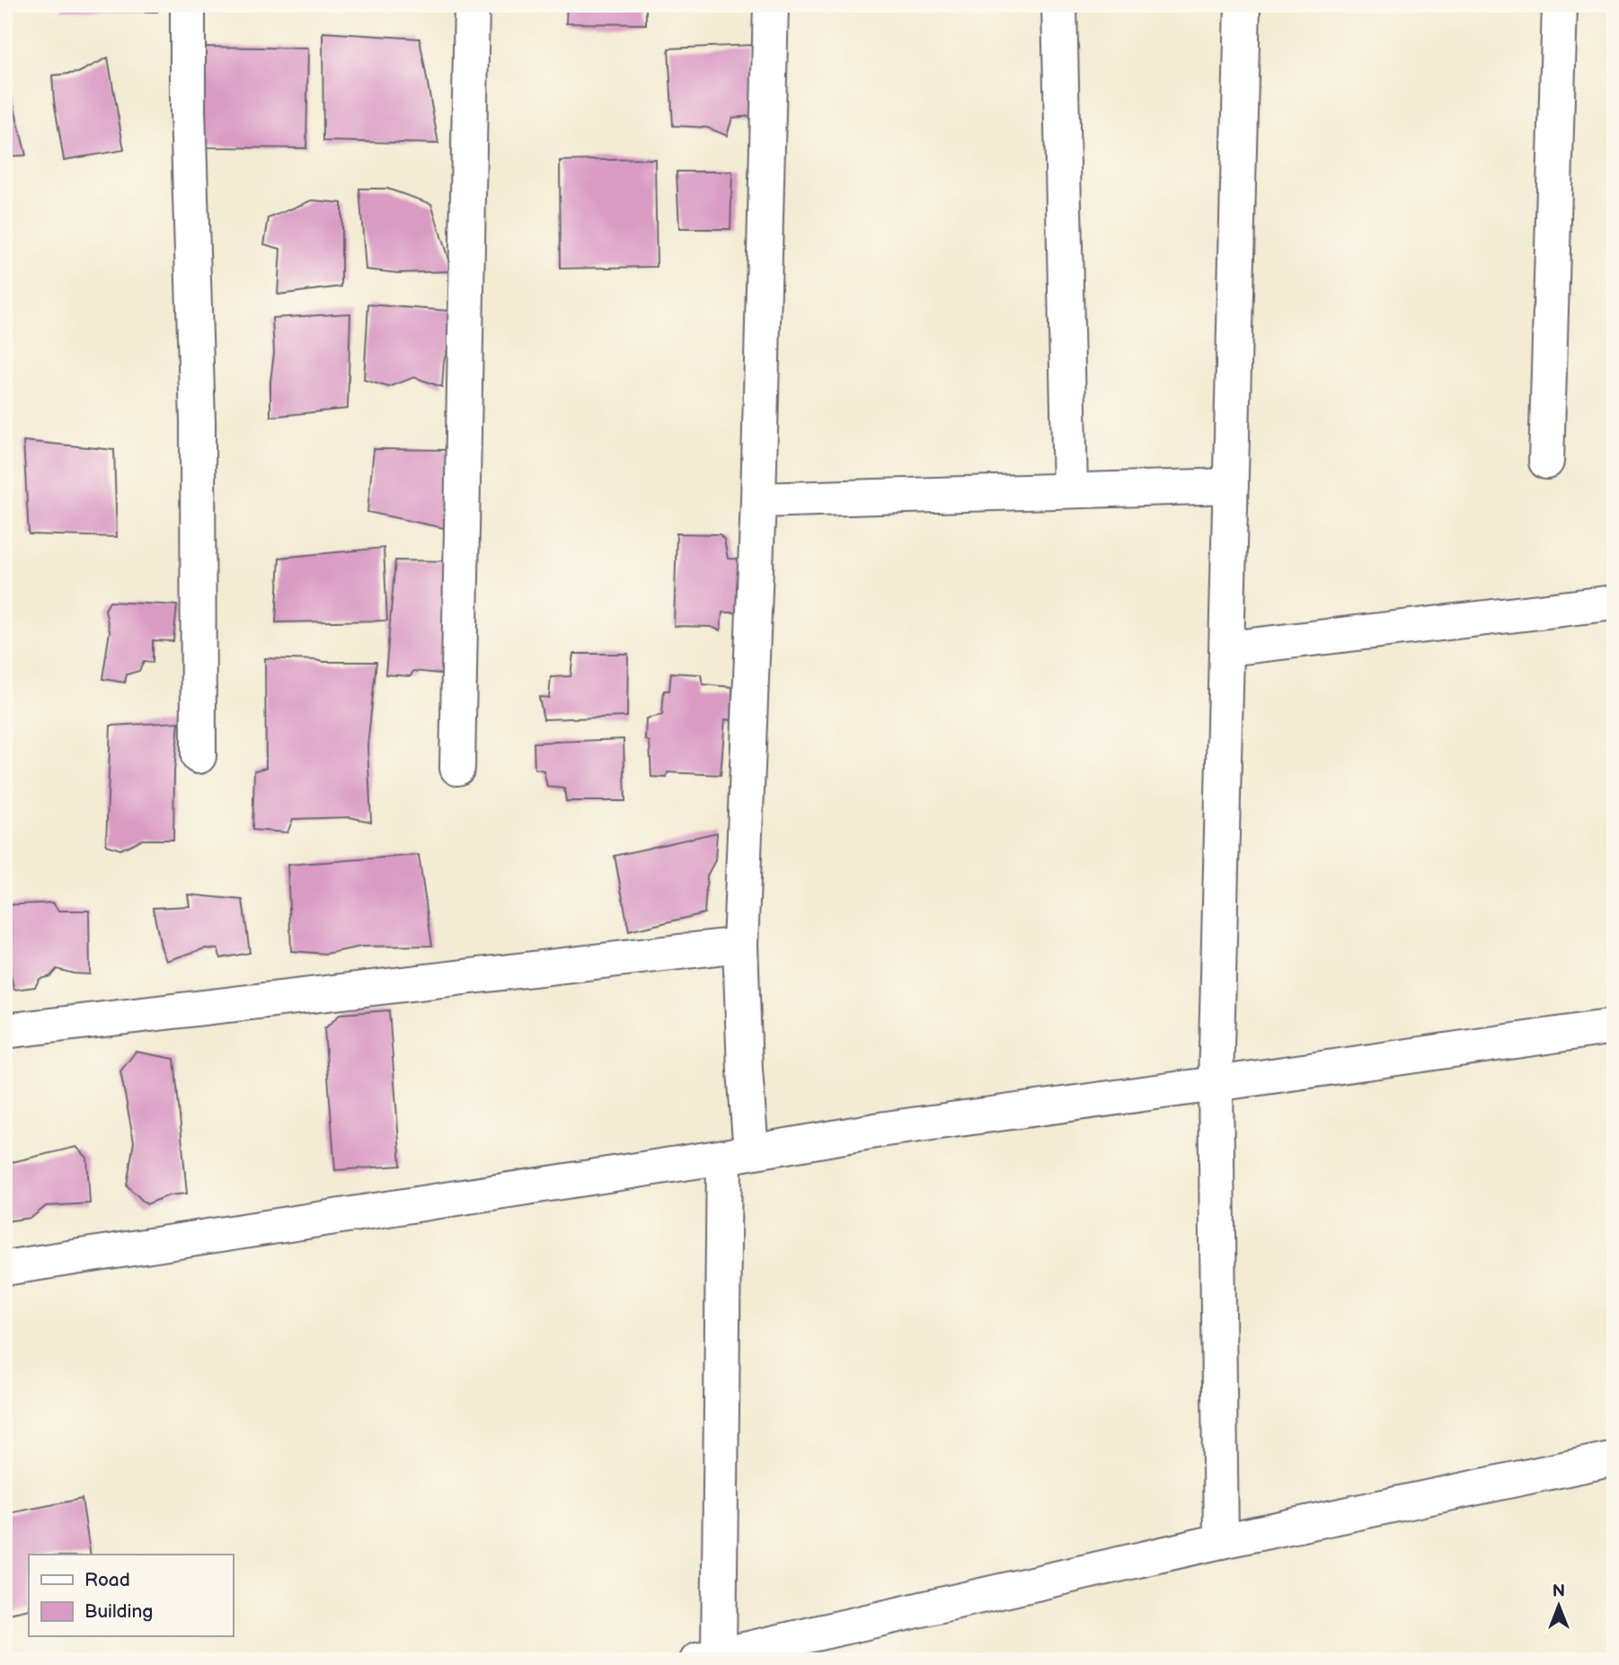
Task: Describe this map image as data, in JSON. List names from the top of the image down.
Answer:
{
  "legend": ["Road", "Building"],
  "north": "top"
}
